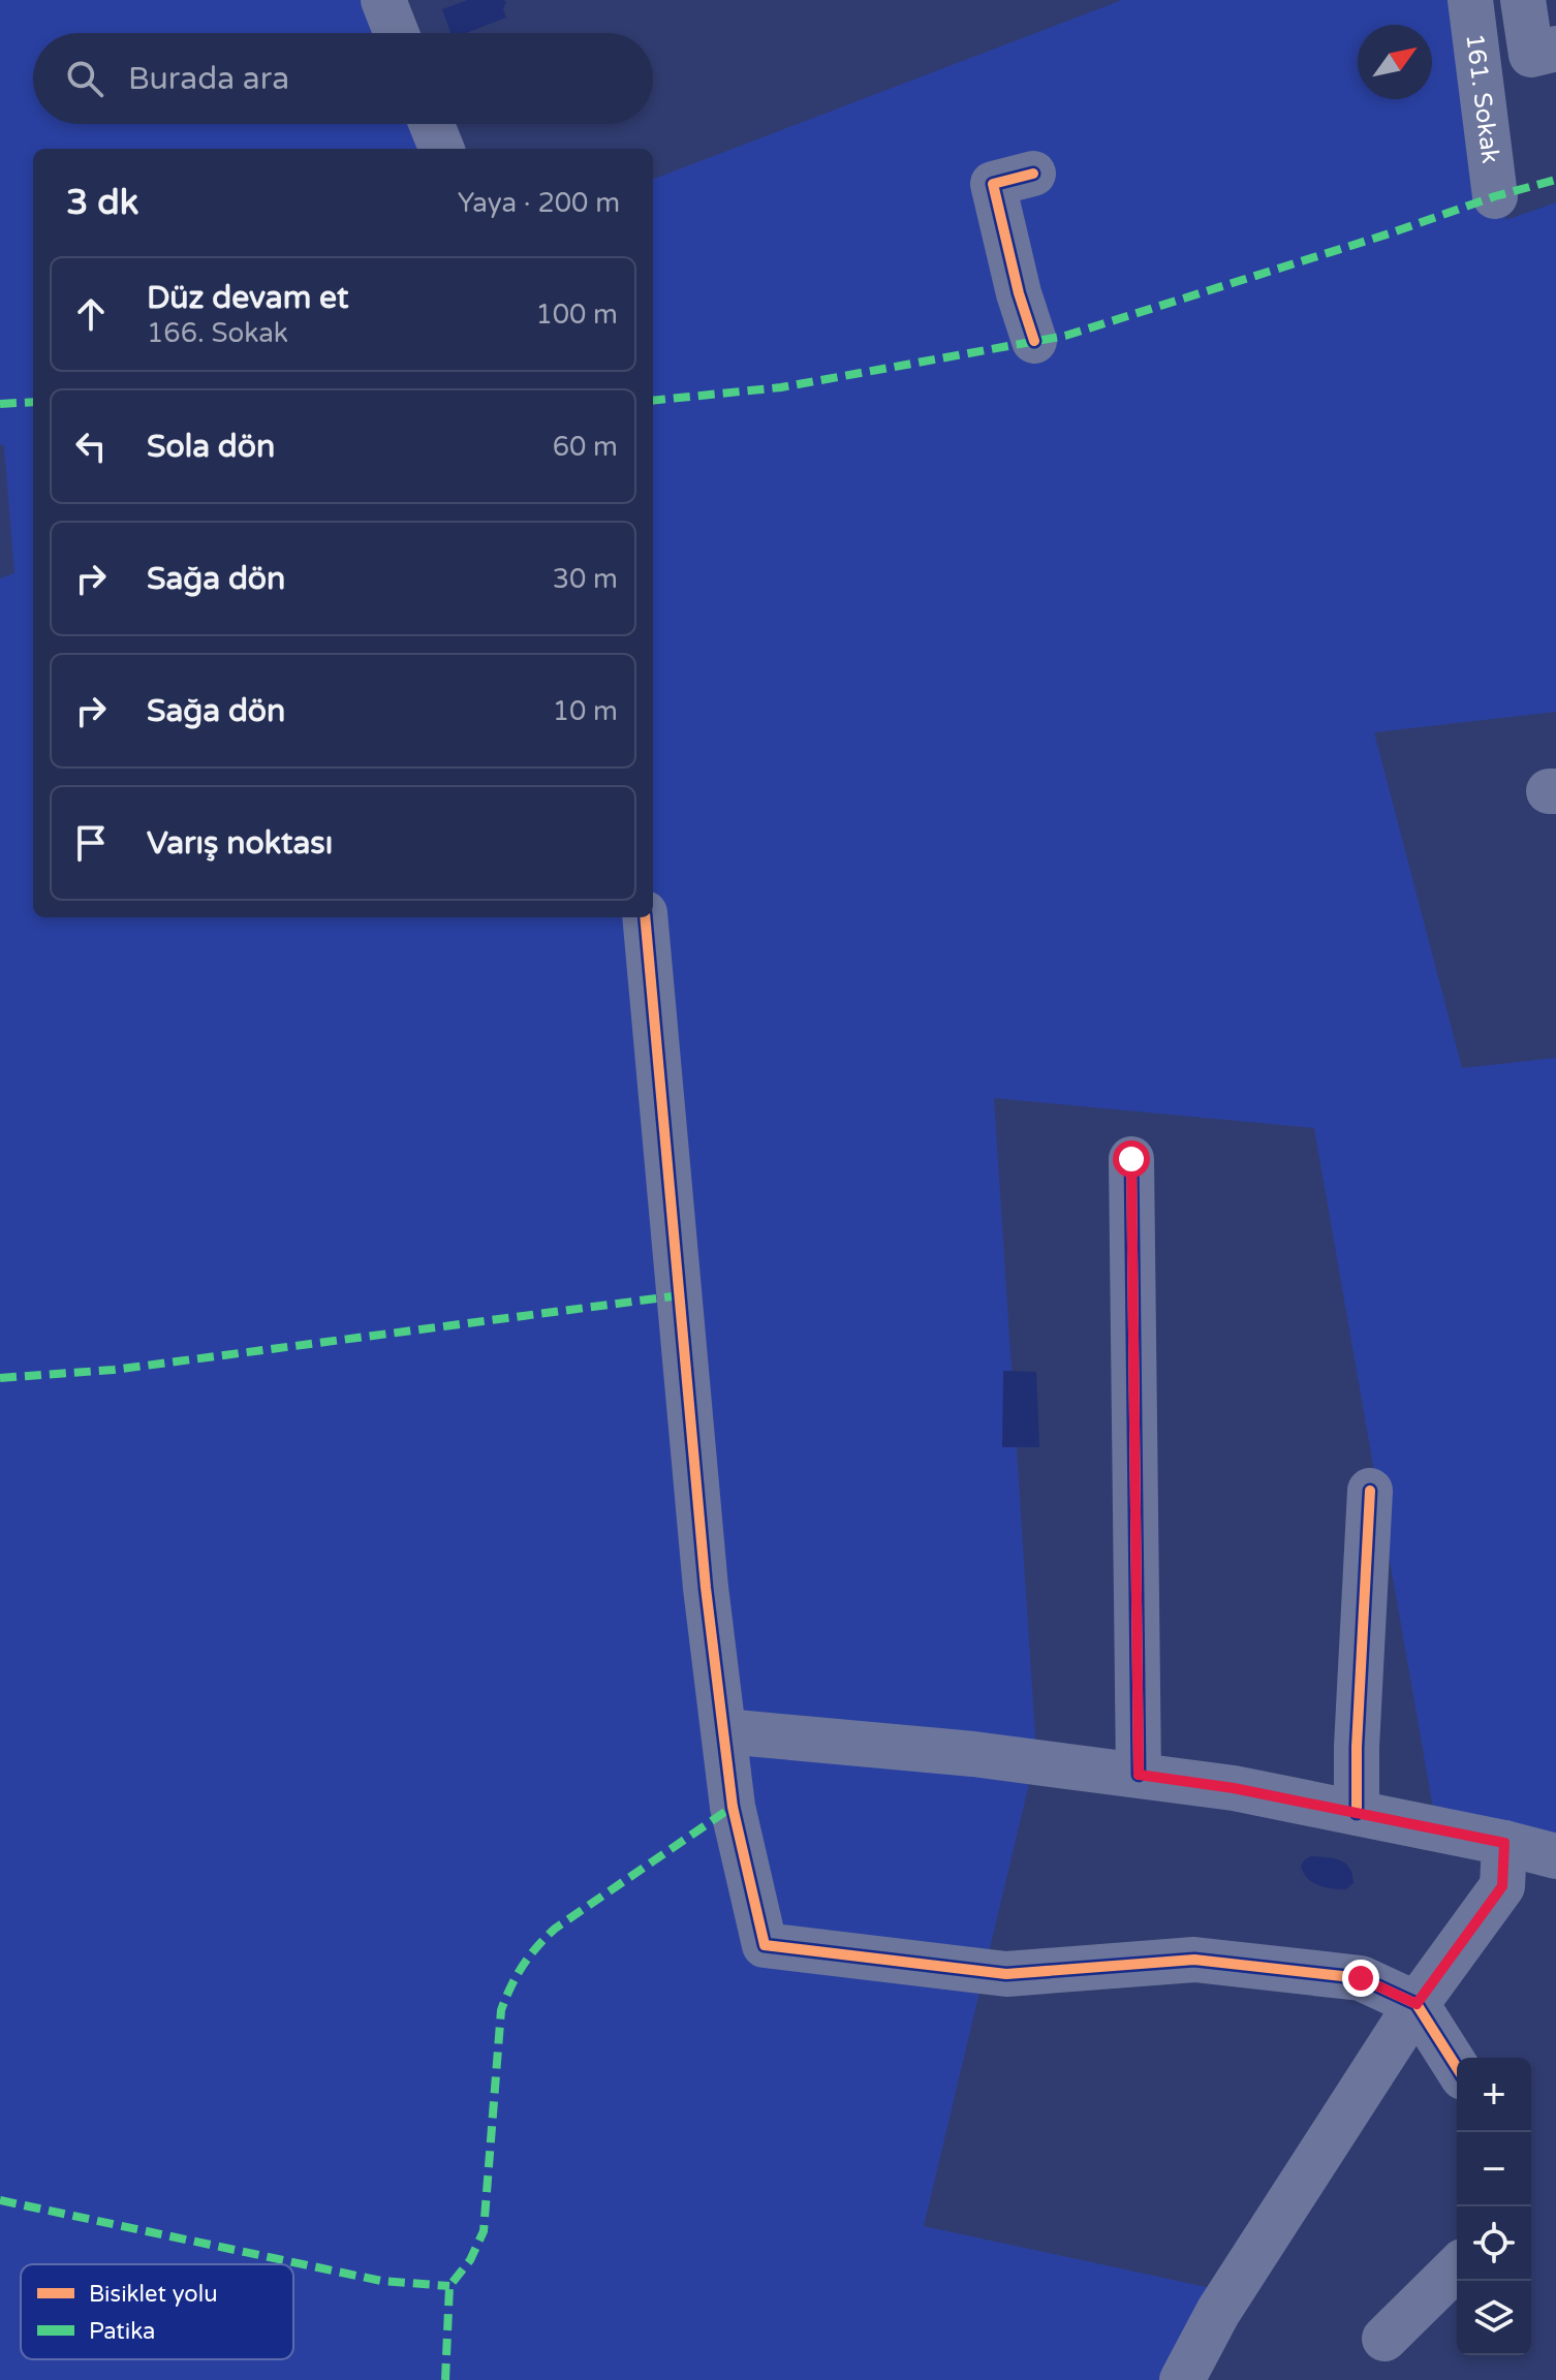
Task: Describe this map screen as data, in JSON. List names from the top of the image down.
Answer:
{
  "streets": {
    "street": ["161. Sokak"]
  },
  "legend": ["Bisiklet yolu", "Patika"],
  "north": "top right",
  "page": {
    "search": "Burada ara",
    "heading": ["3 dk", "Yaya · 200 m"],
    "list": [
      ["Düz devam et", "166. Sokak", "100 m"],
      ["Sola dön", "60 m"],
      ["Sağa dön", "30 m"],
      ["Sağa dön", "10 m"],
      "Varış noktası"
    ],
    "map_buttons": ["+", "−"]
  }
}
